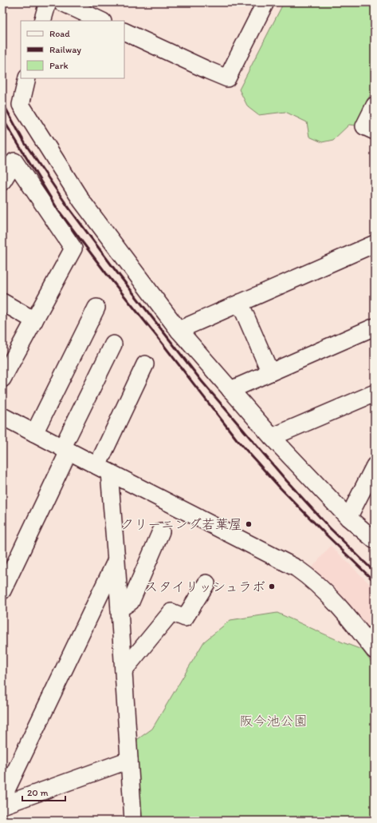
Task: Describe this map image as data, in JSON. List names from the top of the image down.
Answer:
{
  "parks": ["阪今池公園"],
  "places": ["クリーニング若葉屋", "スタイリッシュラボ"],
  "legend": ["Road", "Railway", "Park"],
  "scale_bar": "20 m"
}
